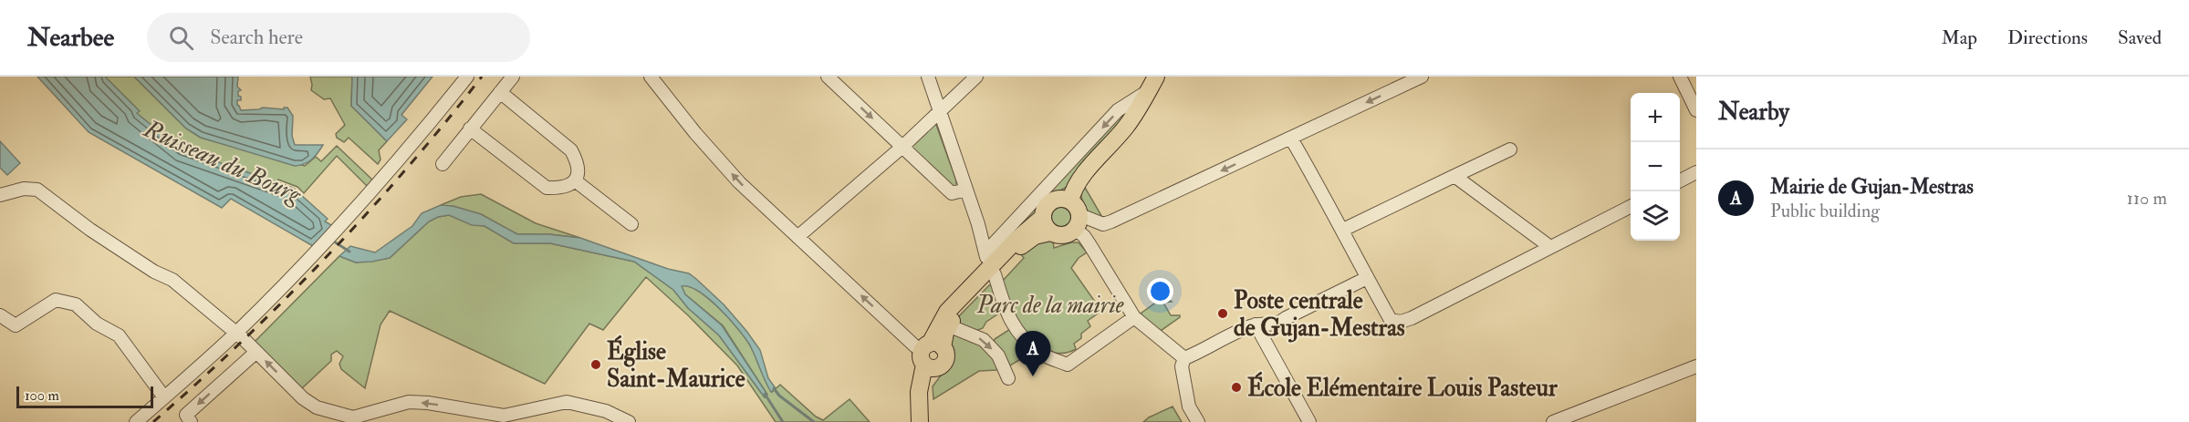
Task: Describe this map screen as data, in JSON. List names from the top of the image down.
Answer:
{
  "water": ["Ruisseau du Bourg"],
  "parks": ["Parc de la mairie"],
  "places": ["Poste centrale de Gujan-Mestras", "Église Saint-Maurice", "École Elémentaire Louis Pasteur"],
  "scale_bar": "100 m",
  "page": {
    "header": "Nearbee",
    "search": "Search here",
    "nav": ["Map", "Directions", "Saved"],
    "heading": "Nearby",
    "map_buttons": ["+", "−"],
    "list": [
      {
        "mark": "A",
        "name": "Mairie de Gujan-Mestras",
        "note": "Public building",
        "value": "110 m"
      }
    ],
    "pins": "A",
    "scale": "100 m"
  }
}
